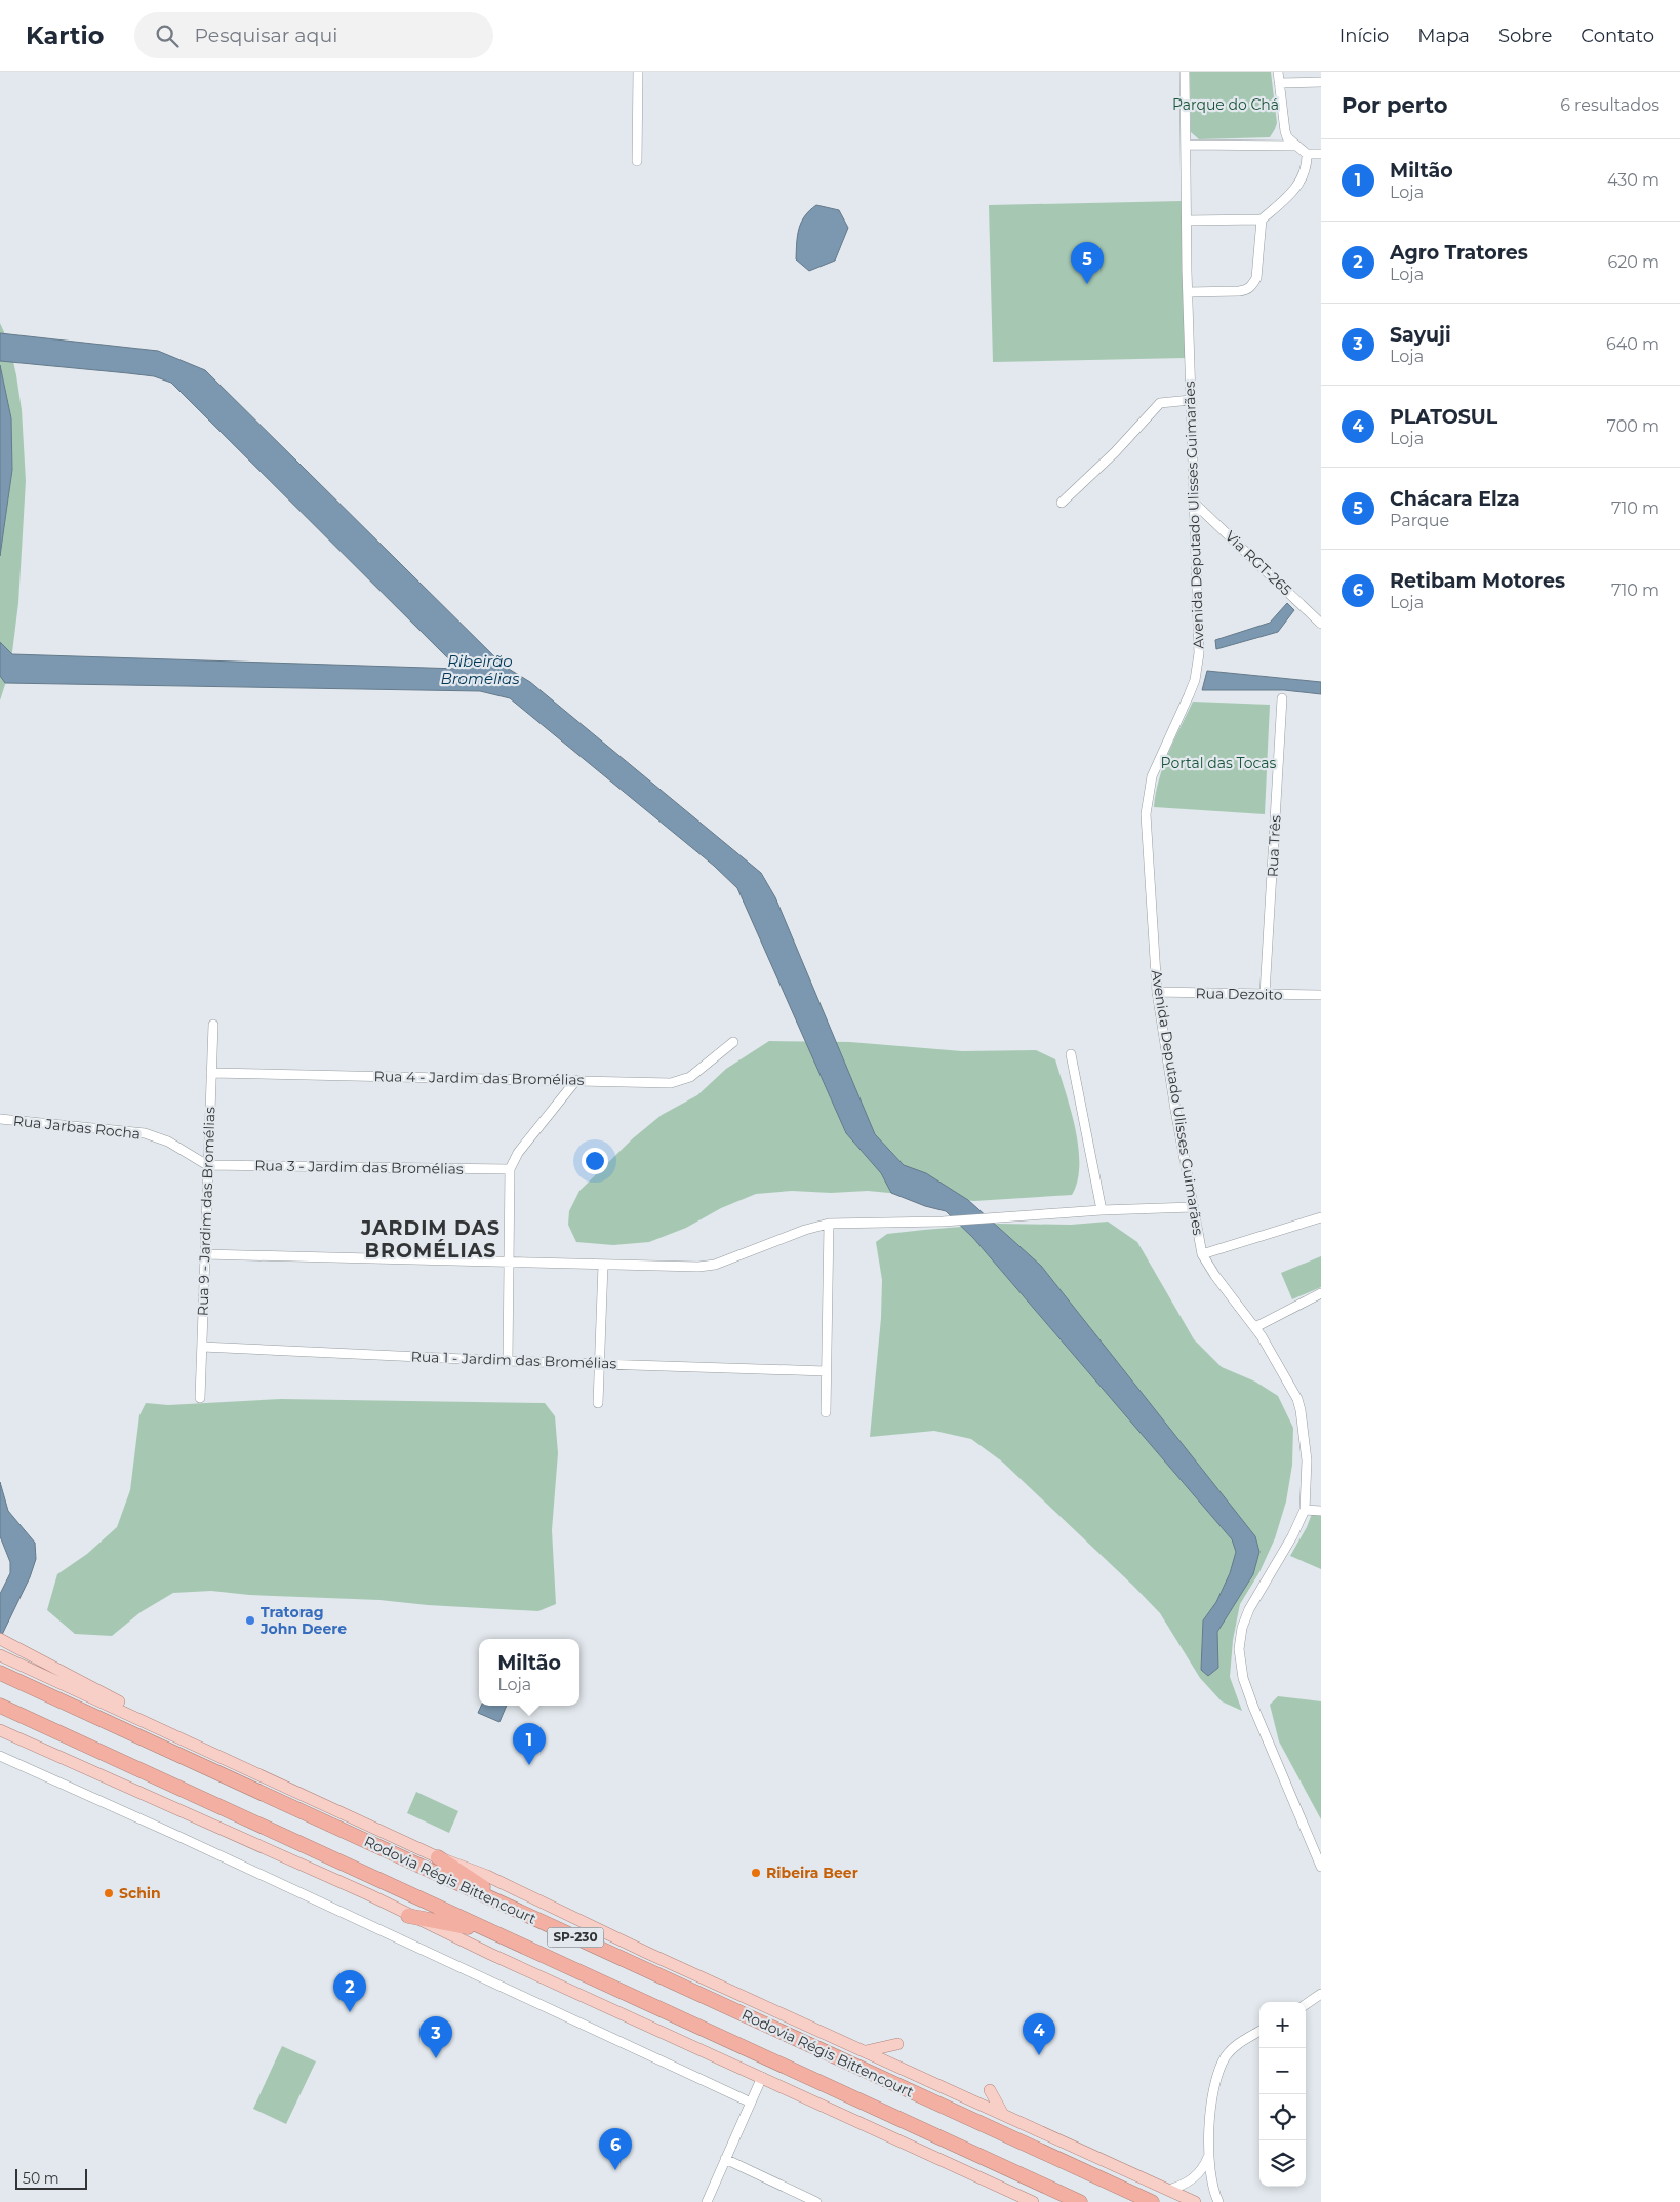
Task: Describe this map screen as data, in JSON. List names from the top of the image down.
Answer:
{
  "streets": {
    "highway": ["Rodovia Régis Bittencourt", "SP-230"],
    "street": [
      "Avenida Deputado Ulisses Guimarães",
      "Via RGT-265",
      "Rua Três",
      "Rua Dezoito",
      "Rua 4 - Jardim das Bromélias",
      "Rua Jarbas Rocha",
      "Rua 3 - Jardim das Bromélias",
      "Rua 9 - Jardim das Bromélias",
      "Rua 1 - Jardim das Bromélias"
    ]
  },
  "crossings": [
    ["Avenida Deputado Ulisses Guimarães", "Via RGT-265"],
    ["Avenida Deputado Ulisses Guimarães", "Rua Dezoito"],
    ["Rua Três", "Rua Dezoito"],
    ["Rua 4 - Jardim das Bromélias", "Rua 9 - Jardim das Bromélias"],
    ["Rua Jarbas Rocha", "Rua 3 - Jardim das Bromélias"],
    ["Rua Jarbas Rocha", "Rua 9 - Jardim das Bromélias"],
    ["Rua 3 - Jardim das Bromélias", "Rua 9 - Jardim das Bromélias"],
    ["Rua 9 - Jardim das Bromélias", "Rua 1 - Jardim das Bromélias"]
  ],
  "districts": ["JARDIM DAS BROMÉLIAS"],
  "water": ["Ribeirão Bromélias"],
  "parks": ["Parque do Chá", "Portal das Tocas"],
  "places": ["Tratorag John Deere", "Ribeira Beer", "Schin"],
  "scale_bar": "50 m",
  "page": {
    "header": "Kartio",
    "search": "Pesquisar aqui",
    "nav": [
      "Início",
      "Mapa",
      "Sobre",
      "Contato"
    ],
    "heading": ["Por perto", "6 resultados"],
    "list": [
      {
        "mark": "1",
        "name": "Miltão",
        "note": "Loja",
        "value": "430 m"
      },
      {
        "mark": "2",
        "name": "Agro Tratores",
        "note": "Loja",
        "value": "620 m"
      },
      {
        "mark": "3",
        "name": "Sayuji",
        "note": "Loja",
        "value": "640 m"
      },
      {
        "mark": "4",
        "name": "PLATOSUL",
        "note": "Loja",
        "value": "700 m"
      },
      {
        "mark": "5",
        "name": "Chácara Elza",
        "note": "Parque",
        "value": "710 m"
      },
      {
        "mark": "6",
        "name": "Retibam Motores",
        "note": "Loja",
        "value": "710 m"
      }
    ],
    "pins": [
      "5",
      "1",
      "2",
      "4",
      "3",
      "6"
    ],
    "popup": ["Miltão", "Loja"],
    "map_buttons": ["+", "−"],
    "scale": "50 m"
  }
}
